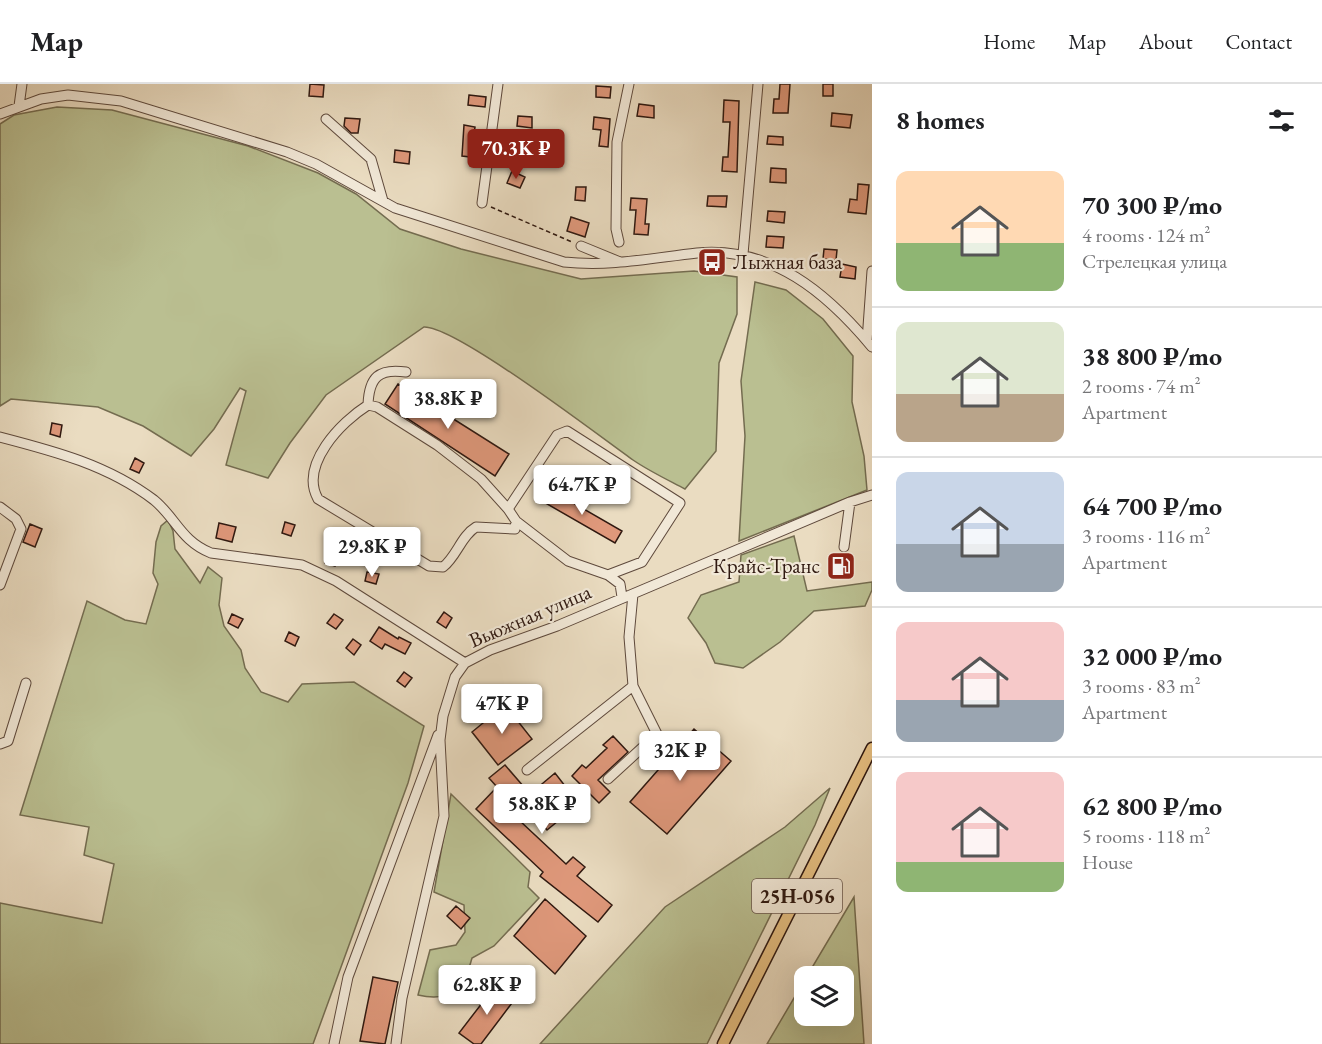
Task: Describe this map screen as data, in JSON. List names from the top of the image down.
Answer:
{
  "streets": {
    "main road": ["25Н-056"],
    "street": ["Вьюжная улица"]
  },
  "places": {
    "bus stop": ["Лыжная база"],
    "fuel station": ["Крайс-Транс"]
  },
  "page": {
    "header": "Map",
    "nav": [
      "Home",
      "Map",
      "About",
      "Contact"
    ],
    "heading": "8 homes",
    "price": [
      "70.3K ₽",
      "38.8K ₽",
      "64.7K ₽",
      "29.8K ₽",
      "47K ₽",
      "32K ₽",
      "58.8K ₽",
      "62.8K ₽"
    ],
    "list": [
      {
        "name": "70 300 ₽/mo",
        "note": "4 rooms · 124 m² · Стрелецкая улица"
      },
      {
        "name": "38 800 ₽/mo",
        "note": "2 rooms · 74 m² · Apartment"
      },
      {
        "name": "64 700 ₽/mo",
        "note": "3 rooms · 116 m² · Apartment"
      },
      {
        "name": "32 000 ₽/mo",
        "note": "3 rooms · 83 m² · Apartment"
      },
      {
        "name": "62 800 ₽/mo",
        "note": "5 rooms · 118 m² · House"
      }
    ]
  }
}
